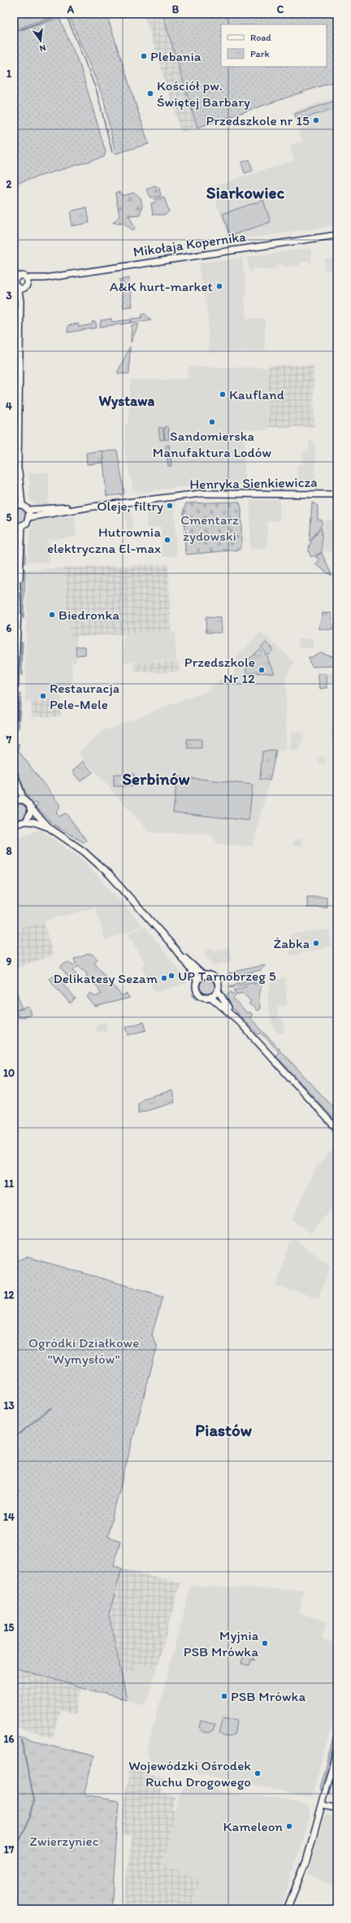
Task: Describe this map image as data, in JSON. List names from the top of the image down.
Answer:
{
  "streets": {
    "street": ["Mikołaja Kopernika", "Henryka Sienkiewicza"]
  },
  "districts": [
    "Siarkowiec",
    "Wystawa",
    "Serbinów",
    "Piastów"
  ],
  "parks": ["Cmentarz żydowski", "Ogródki Działkowe \"Wymysłów\"", "Zwierzyniec"],
  "places": [
    "Plebania",
    "Kościół pw. Świętej Barbary",
    "Przedszkole nr 15",
    "A&K hurt-market",
    "Kaufland",
    "Sandomierska Manufaktura Lodów",
    "Oleje, filtry",
    "Hutrownia elektryczna El-max",
    "Biedronka",
    "Przedszkole Nr 12",
    "Restauracja Pele-Mele",
    "Żabka",
    "UP Tarnobrzeg 5",
    "Delikatesy Sezam",
    "Myjnia PSB Mrówka",
    "PSB Mrówka",
    "Wojewódzki Ośrodek Ruchu Drogowego",
    "Kameleon"
  ],
  "legend": ["Road", "Park"],
  "north": "bottom",
  "grid": {
    "columns": ["A", "B", "C"],
    "rows": [
      "1",
      "2",
      "3",
      "4",
      "5",
      "6",
      "7",
      "8",
      "9",
      "10",
      "11",
      "12",
      "13",
      "14",
      "15",
      "16",
      "17"
    ]
  }
}
